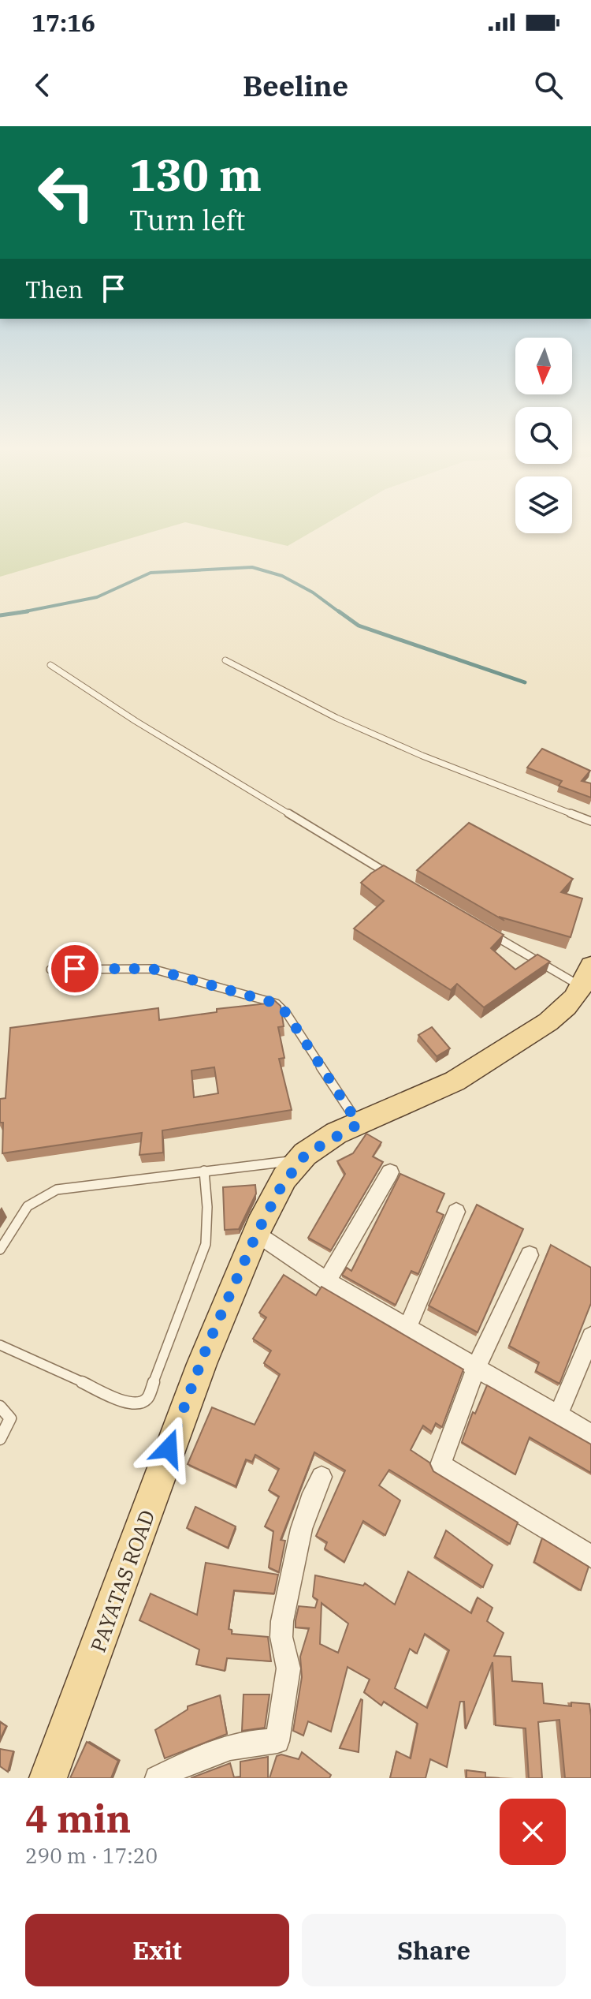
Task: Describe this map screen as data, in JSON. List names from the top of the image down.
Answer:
{
  "streets": {
    "main road": ["PAYATAS ROAD"]
  },
  "north": "bottom",
  "page": {
    "status": "17:16",
    "header": "Beeline",
    "turn": ["130 m", "Turn left"],
    "then": "Then",
    "heading": ["4 min", "290 m · 17:20"],
    "buttons": ["Exit", "Share"]
  }
}
